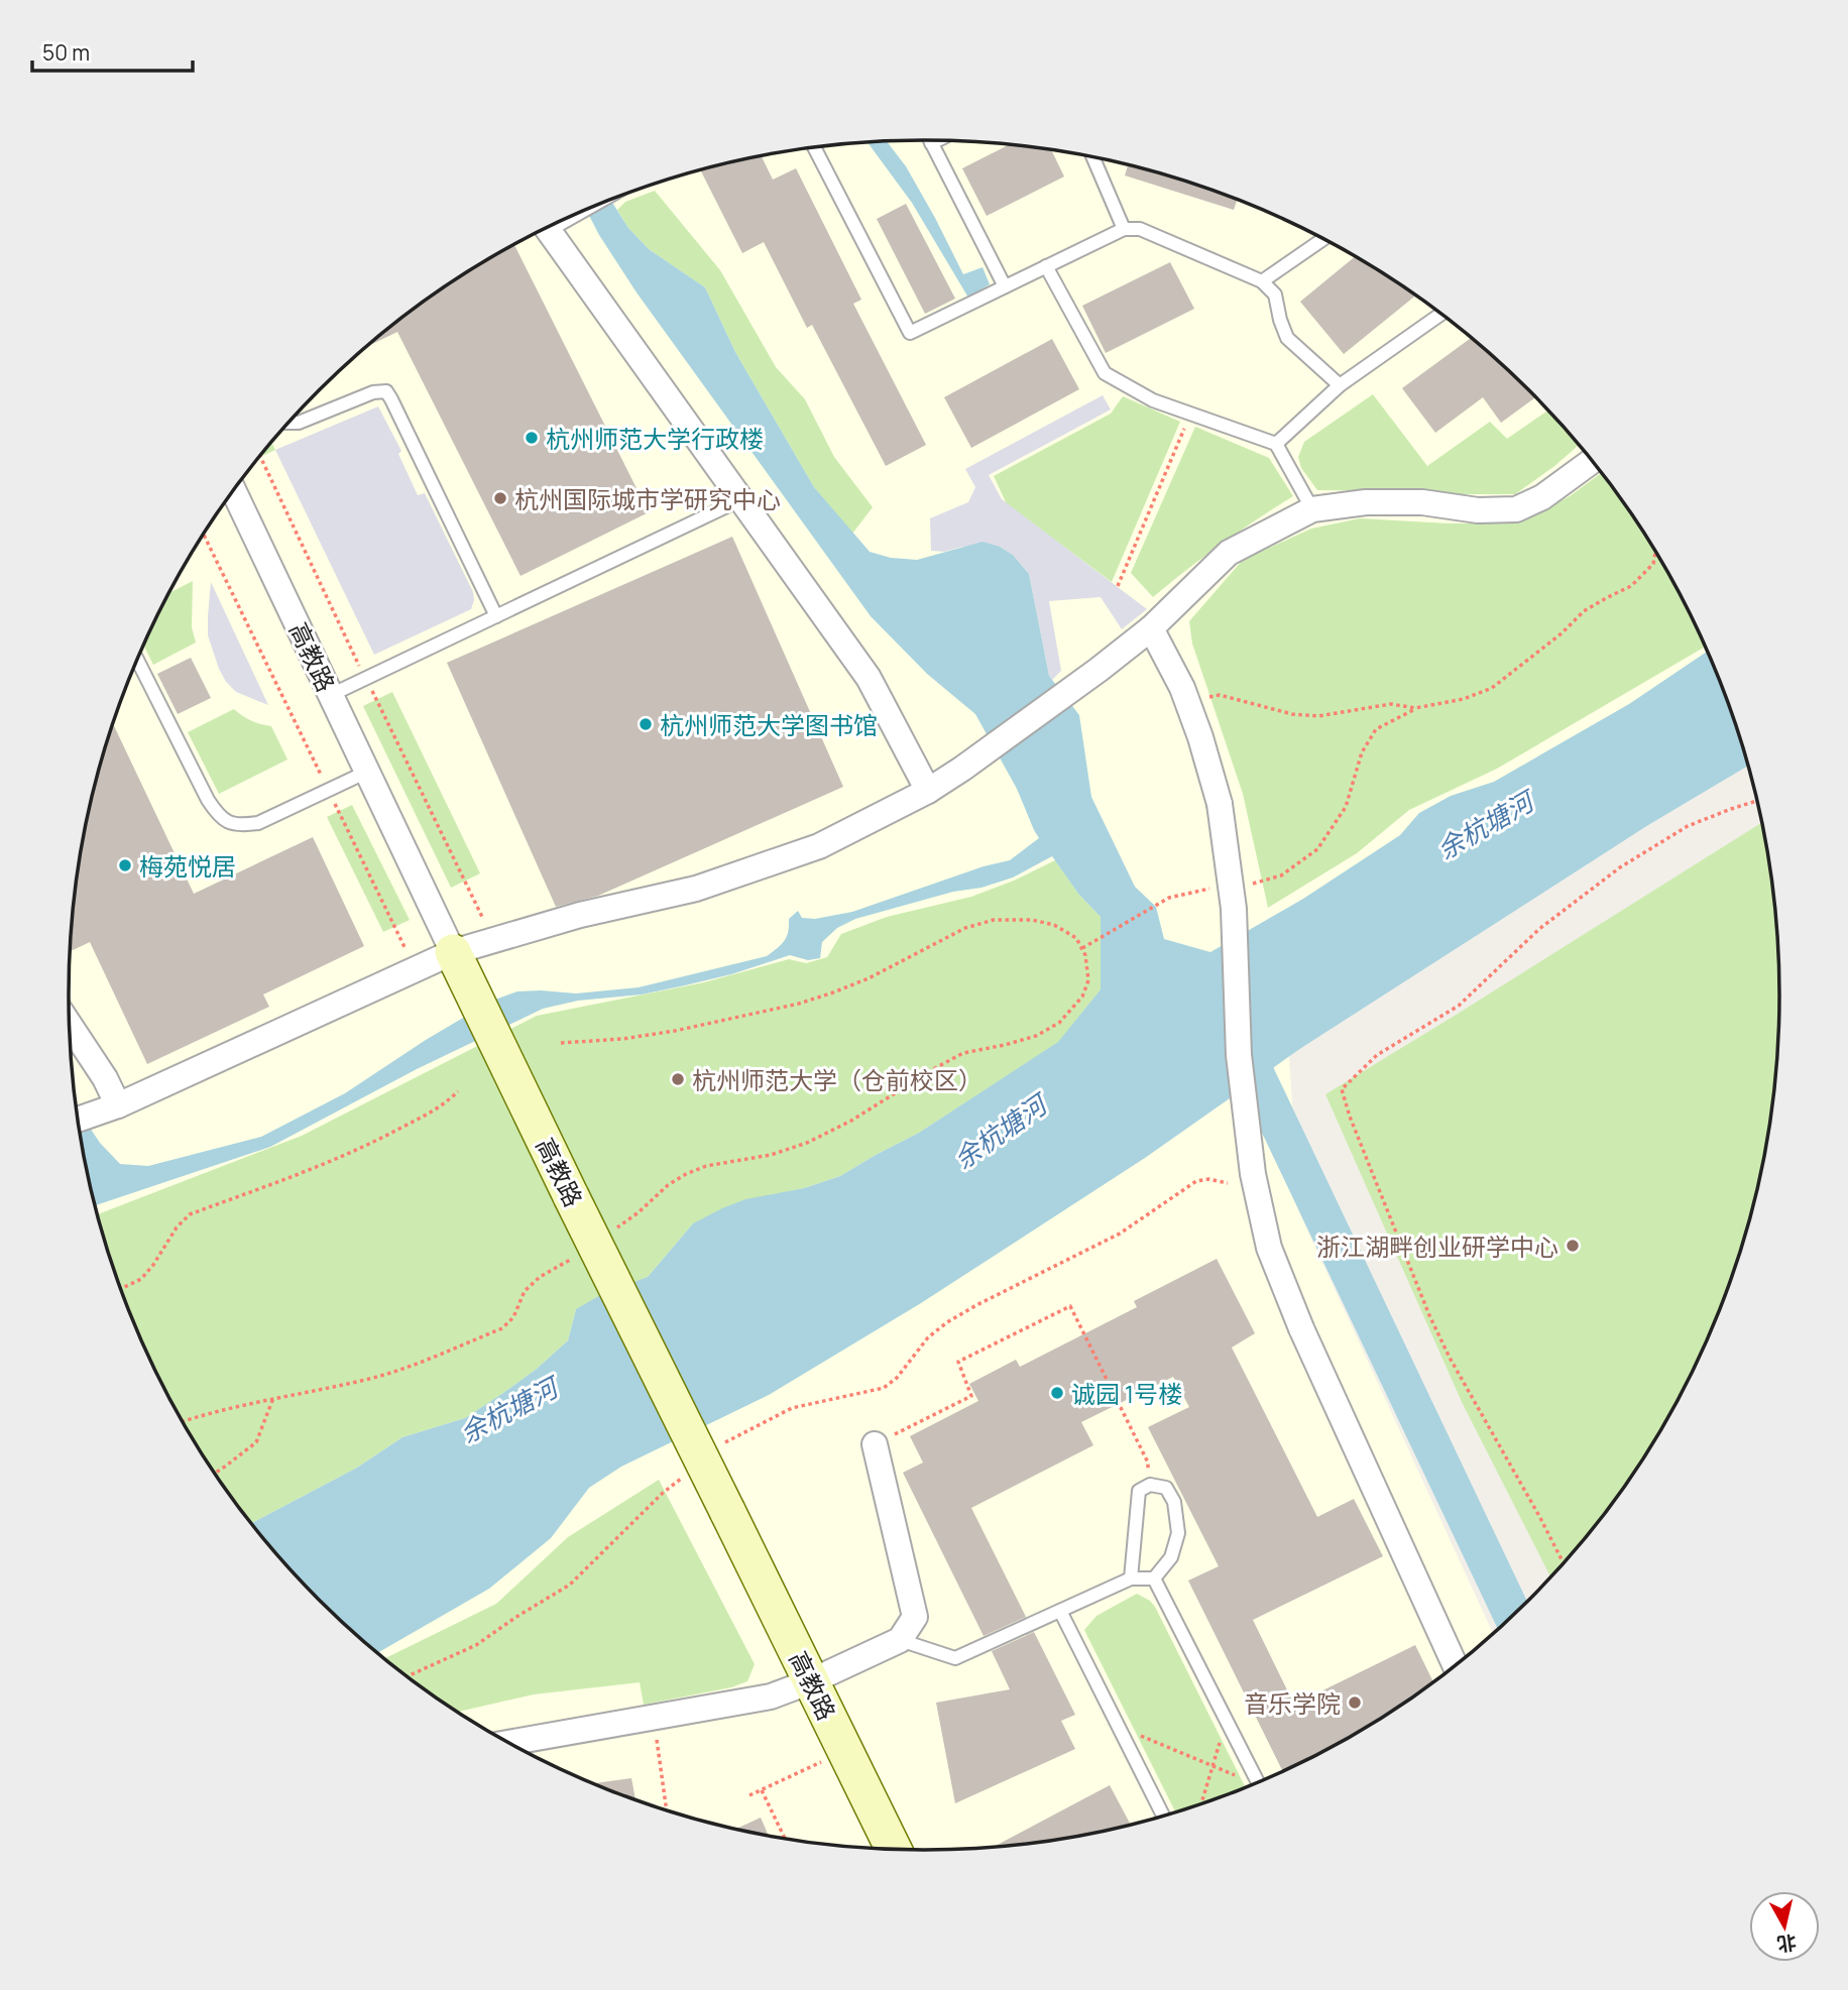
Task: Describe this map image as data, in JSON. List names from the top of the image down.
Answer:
{
  "streets": {
    "street": ["高教路"]
  },
  "water": ["余杭塘河"],
  "places": [
    "杭州师范大学行政楼",
    "杭州国际城市学研究中心",
    "杭州师范大学图书馆",
    "梅苑悦居",
    "杭州师范大学（仓前校区）",
    "浙江湖畔创业研学中心",
    "诚园 1号楼",
    "音乐学院"
  ],
  "scale_bar": "50 m",
  "north": "bottom"
}
